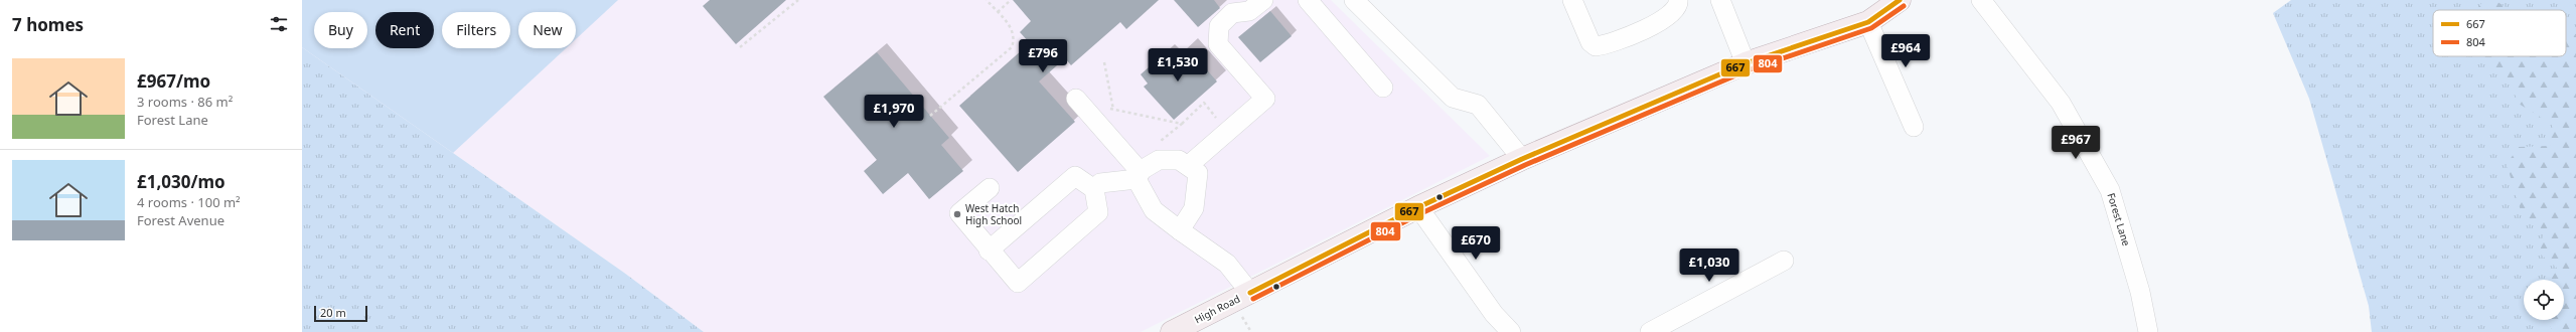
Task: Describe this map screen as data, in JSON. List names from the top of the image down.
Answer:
{
  "streets": {
    "main road": ["High Road"],
    "street": ["Forest Lane"]
  },
  "places": ["West Hatch High School"],
  "lines": ["transit line 667", "transit line 804"],
  "legend": ["667", "804"],
  "scale_bar": "20 m",
  "page": {
    "heading": "7 homes",
    "chip": [
      "Buy",
      "Rent",
      "Filters",
      "New"
    ],
    "price": [
      "£964",
      "£796",
      "£1,530",
      "£1,970",
      "£967",
      "£670",
      "£1,030"
    ],
    "list": [
      {
        "name": "£967/mo",
        "note": "3 rooms · 86 m² · Forest Lane"
      },
      {
        "name": "£1,030/mo",
        "note": "4 rooms · 100 m² · Forest Avenue"
      }
    ],
    "scale": "20 m"
  }
}
